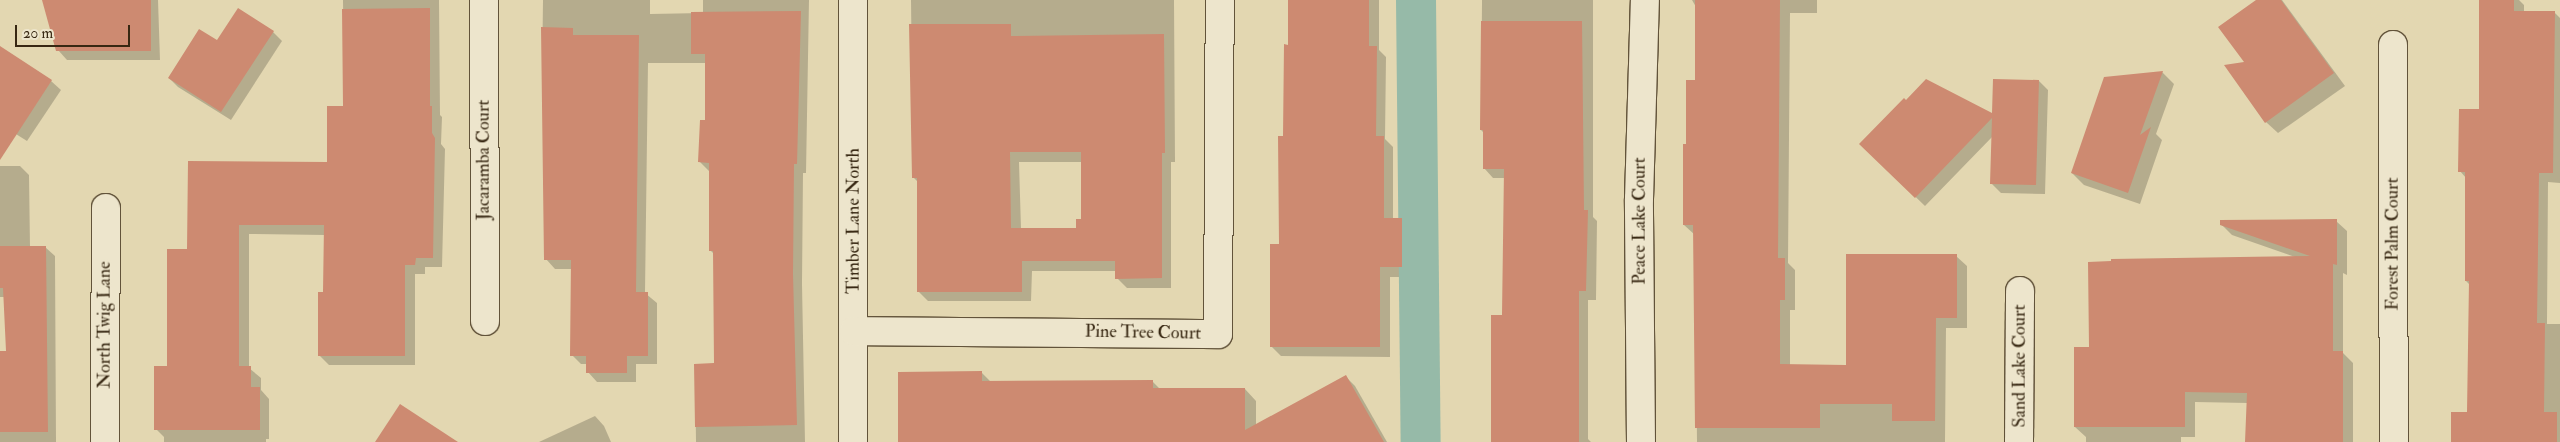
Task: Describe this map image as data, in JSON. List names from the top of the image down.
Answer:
{
  "streets": {
    "street": [
      "Jacaramba Court",
      "Timber Lane North",
      "Peace Lake Court",
      "Forest Palm Court",
      "North Twig Lane",
      "Pine Tree Court",
      "Sand Lake Court"
    ]
  },
  "crossings": [
    ["Timber Lane North", "Pine Tree Court"]
  ],
  "scale_bar": "20 m"
}
